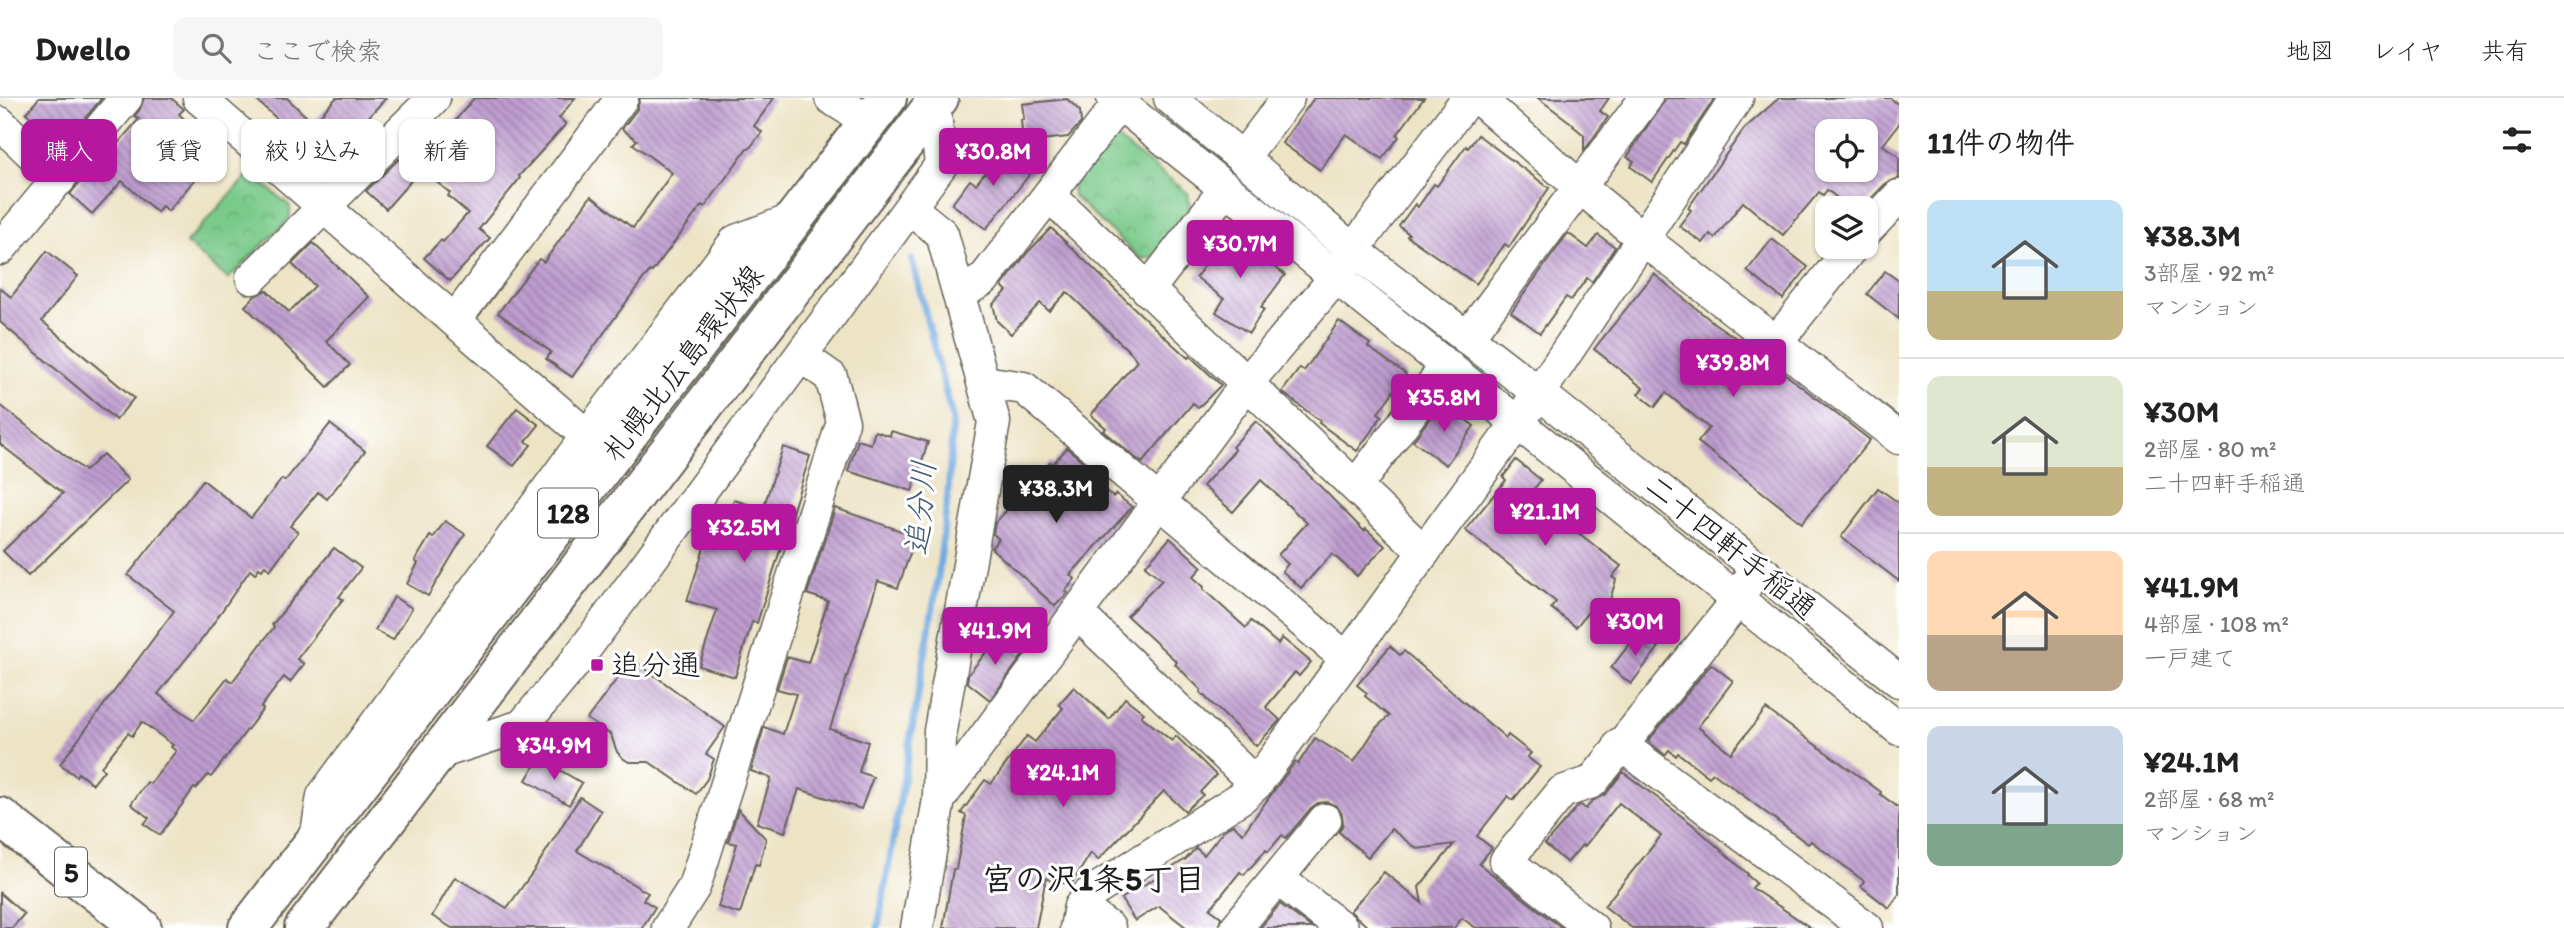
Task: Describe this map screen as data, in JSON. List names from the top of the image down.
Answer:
{
  "streets": {
    "main road": ["札幌北広島環状線", "128", "5"],
    "street": ["二十四軒手稲通"]
  },
  "districts": ["宮の沢1条5丁目"],
  "water": ["追分川"],
  "places": {
    "transit": ["追分通"]
  },
  "page": {
    "header": "Dwello",
    "search": "ここで検索",
    "nav": ["地図", "レイヤ", "共有"],
    "heading": "11件の物件",
    "chip": [
      "購入",
      "賃貸",
      "絞り込み",
      "新着"
    ],
    "price": [
      "¥30.8M",
      "¥30.7M",
      "¥39.8M",
      "¥35.8M",
      "¥38.3M",
      "¥21.1M",
      "¥32.5M",
      "¥30M",
      "¥41.9M",
      "¥34.9M",
      "¥24.1M"
    ],
    "list": [
      {
        "name": "¥38.3M",
        "note": "3部屋 · 92 m² · マンション"
      },
      {
        "name": "¥30M",
        "note": "2部屋 · 80 m² · 二十四軒手稲通"
      },
      {
        "name": "¥41.9M",
        "note": "4部屋 · 108 m² · 一戸建て"
      },
      {
        "name": "¥24.1M",
        "note": "2部屋 · 68 m² · マンション"
      }
    ]
  }
}
